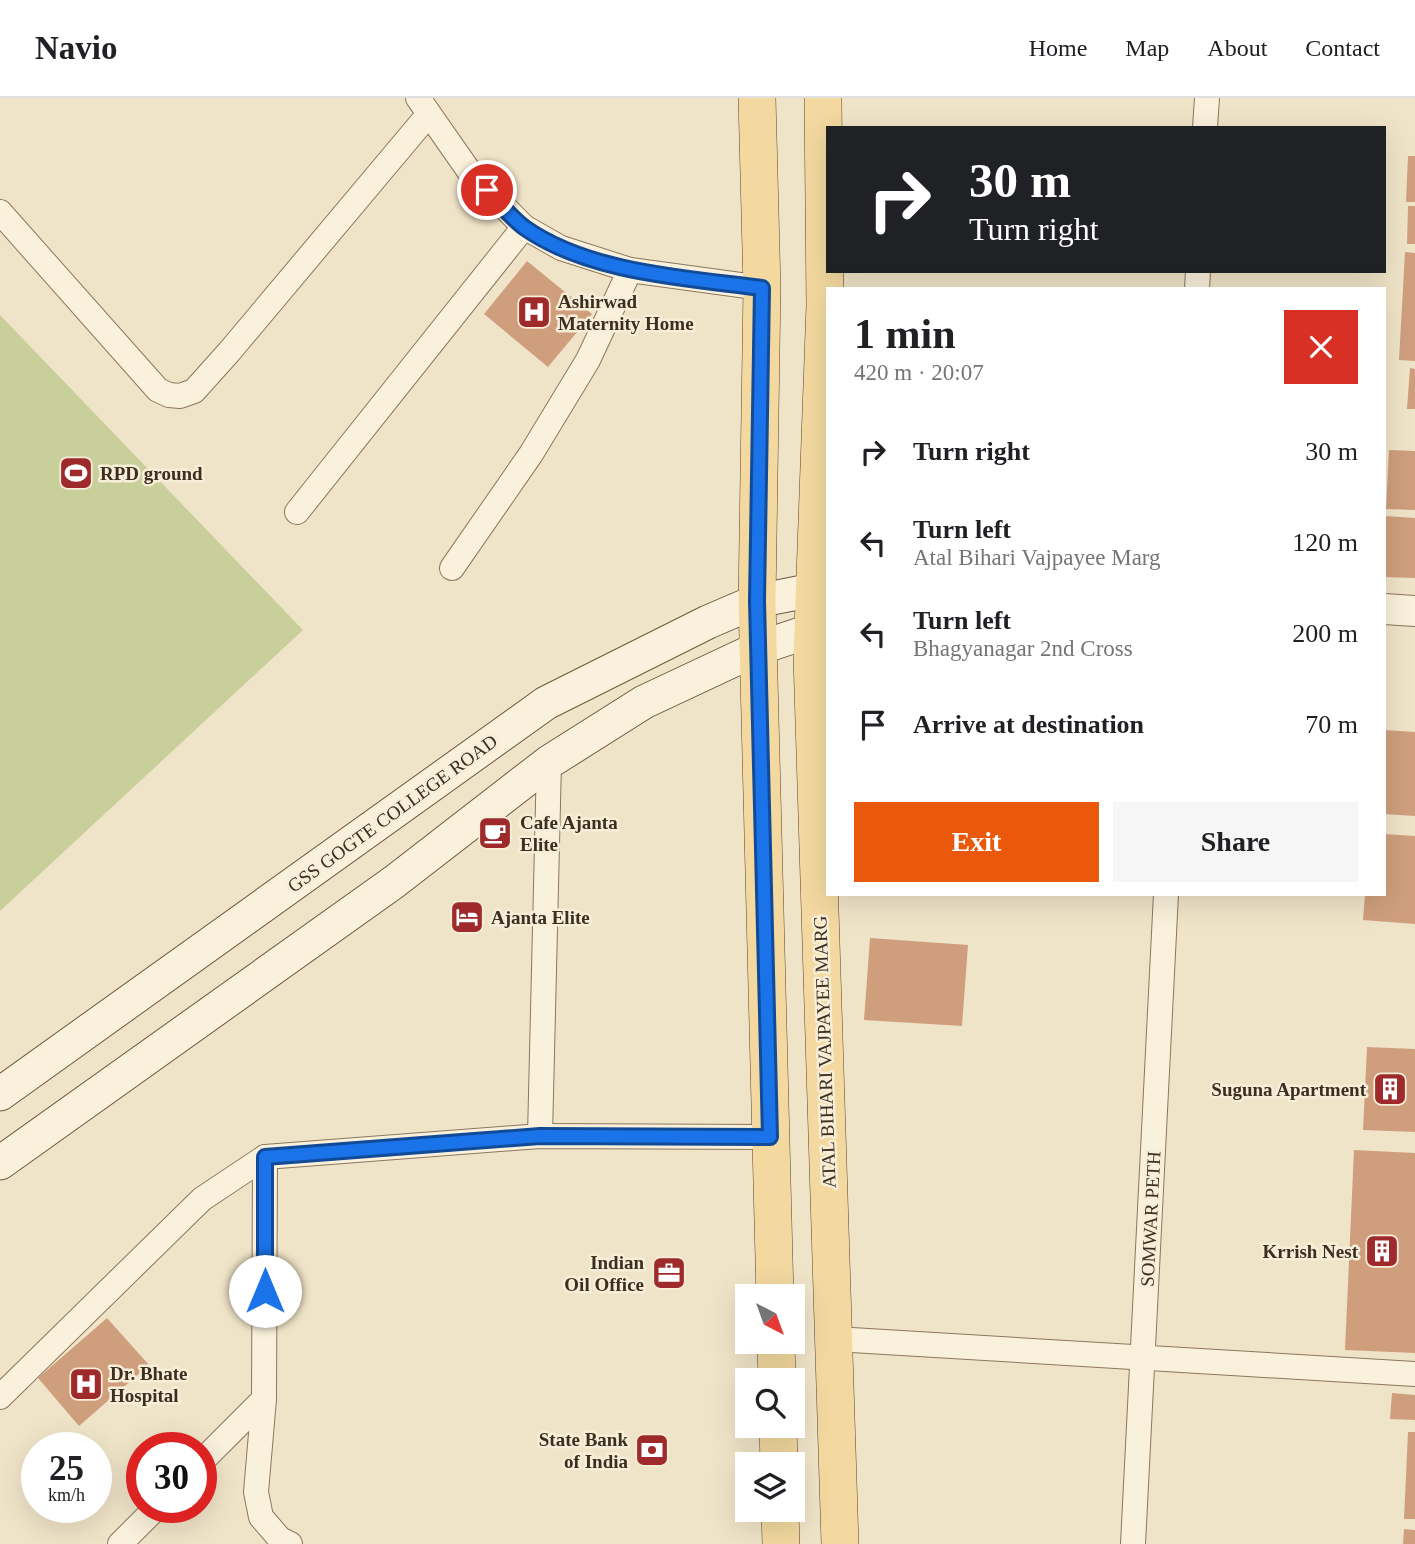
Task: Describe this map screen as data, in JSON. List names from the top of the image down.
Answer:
{
  "streets": {
    "main road": ["GSS GOGTE COLLEGE ROAD", "ATAL BIHARI VAJPAYEE MARG"],
    "street": ["SOMWAR PETH"]
  },
  "crossings": [
    ["GSS GOGTE COLLEGE ROAD", "ATAL BIHARI VAJPAYEE MARG"]
  ],
  "places": {
    "hospital": ["Ashirwad Maternity Home", "Dr. Bhate Hospital"],
    "sports": ["RPD ground"],
    "cafe": ["Cafe Ajanta Elite"],
    "hotel": ["Ajanta Elite"],
    "building": ["Suguna Apartment", "Krrish Nest"],
    "office": ["Indian Oil Office"],
    "bank": ["State Bank of India"]
  },
  "north": "bottom right",
  "page": {
    "header": "Navio",
    "nav": [
      "Home",
      "Map",
      "About",
      "Contact"
    ],
    "turn": ["30 m", "Turn right"],
    "heading": ["1 min", "420 m · 20:07"],
    "list": [
      {
        "name": "Turn right",
        "value": "30 m"
      },
      {
        "name": "Turn left",
        "note": "Atal Bihari Vajpayee Marg",
        "value": "120 m"
      },
      {
        "name": "Turn left",
        "note": "Bhagyanagar 2nd Cross",
        "value": "200 m"
      },
      {
        "name": "Arrive at destination",
        "value": "70 m"
      }
    ],
    "buttons": ["Exit", "Share"],
    "speed": "25 km/h",
    "limit": "30"
  }
}
